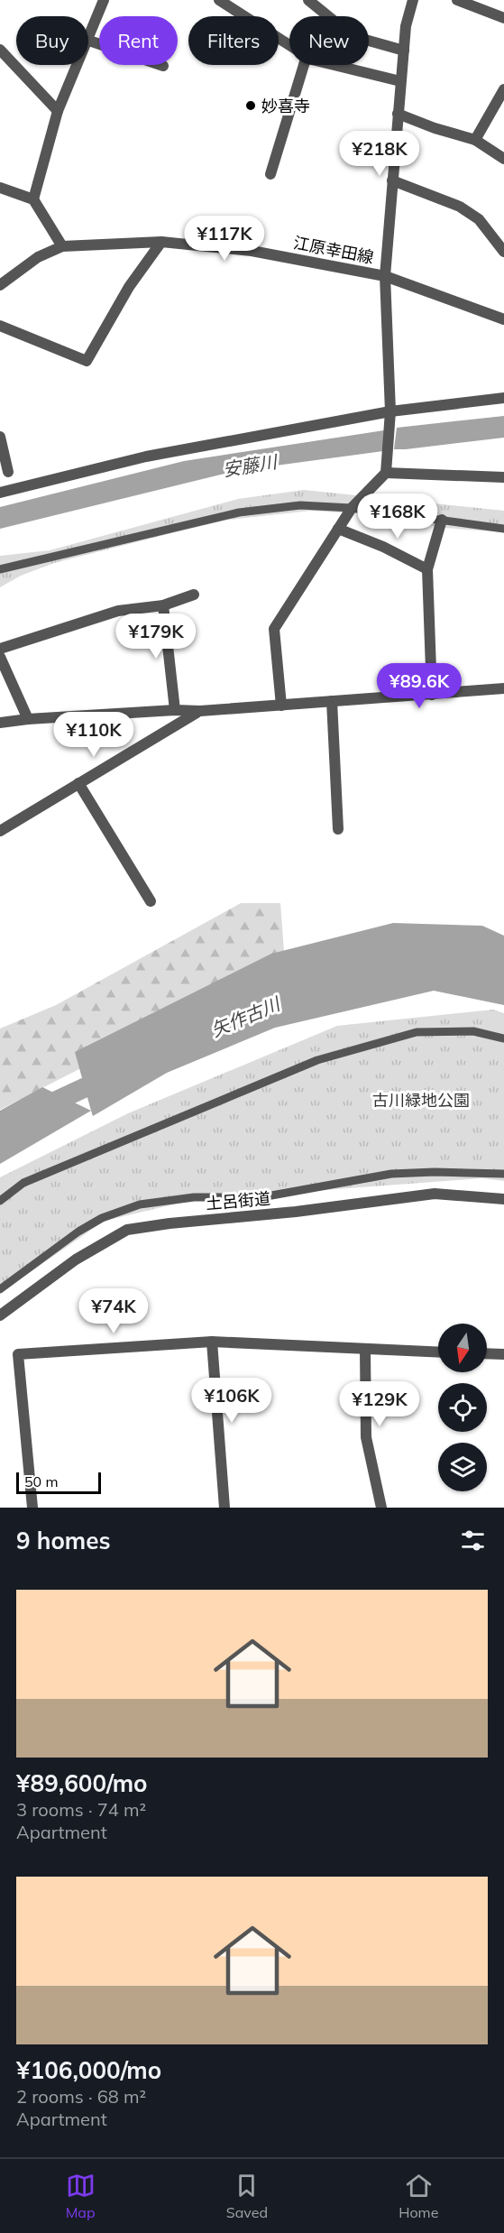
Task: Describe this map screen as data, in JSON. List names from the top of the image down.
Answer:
{
  "streets": {
    "street": ["江原幸田線", "土呂街道"]
  },
  "water": ["安藤川", "矢作古川"],
  "parks": ["古川緑地公園"],
  "places": ["妙喜寺"],
  "scale_bar": "50 m",
  "north": "bottom",
  "page": {
    "chip": [
      "Buy",
      "Rent",
      "Filters",
      "New"
    ],
    "price": [
      "¥218K",
      "¥117K",
      "¥168K",
      "¥179K",
      "¥89.6K",
      "¥110K",
      "¥74K",
      "¥106K",
      "¥129K"
    ],
    "scale": "50 m",
    "heading": "9 homes",
    "list": [
      {
        "name": "¥89,600/mo",
        "note": "3 rooms · 74 m² · Apartment"
      },
      {
        "name": "¥106,000/mo",
        "note": "2 rooms · 68 m² · Apartment"
      }
    ],
    "tabs": ["Map", "Saved", "Home"]
  }
}
